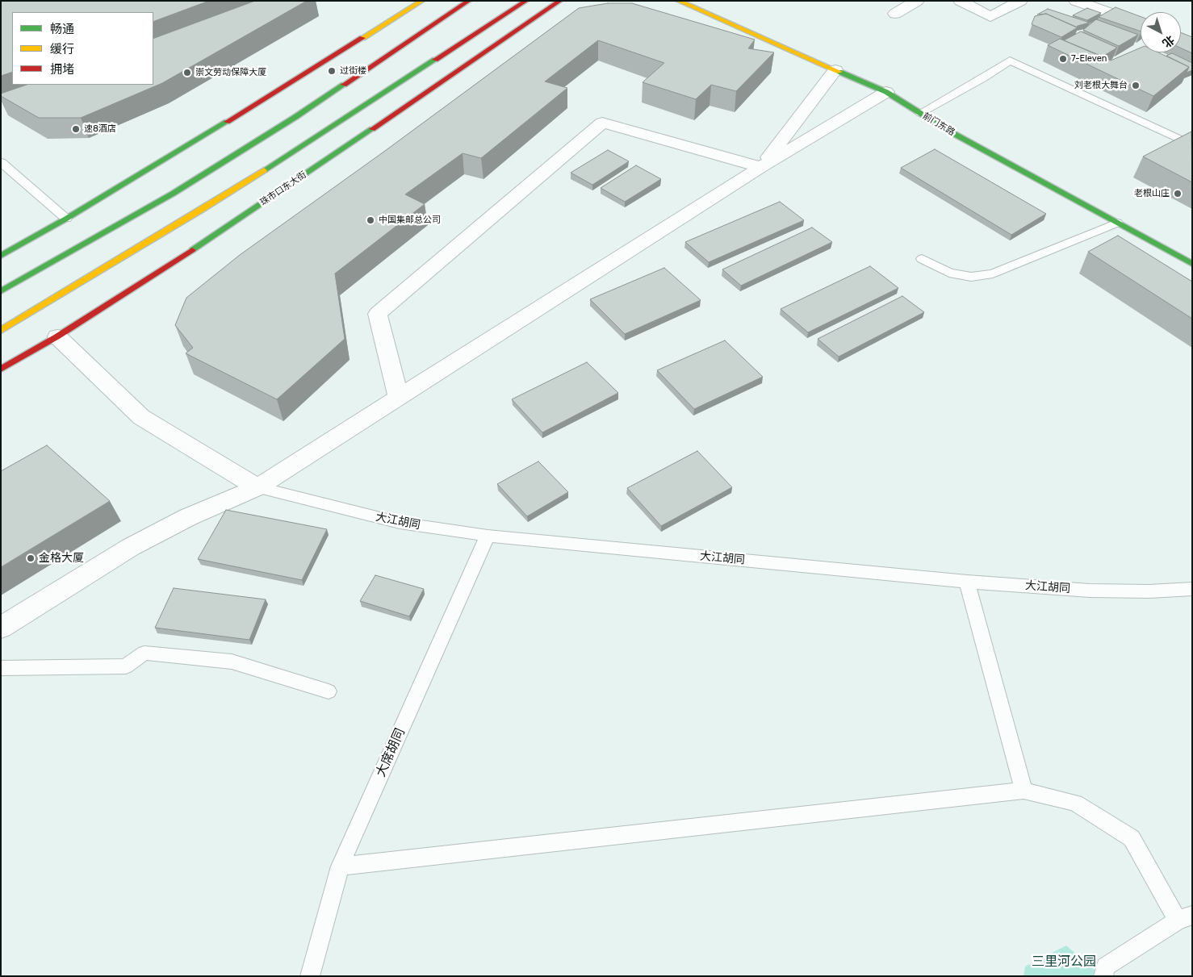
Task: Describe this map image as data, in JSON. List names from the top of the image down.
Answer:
{
  "streets": {
    "main road": ["前门东路", "珠市口东大街"],
    "lane": ["大江胡同", "大席胡同"]
  },
  "crossings": [
    ["大江胡同", "大席胡同"]
  ],
  "parks": ["三里河公园"],
  "places": [
    "7-Eleven",
    "过街楼",
    "崇文劳动保障大厦",
    "刘老根大舞台",
    "速8酒店",
    "老根山庄",
    "中国集邮总公司",
    "金格大厦"
  ],
  "legend": ["畅通", "缓行", "拥堵"],
  "north": "bottom right"
}
